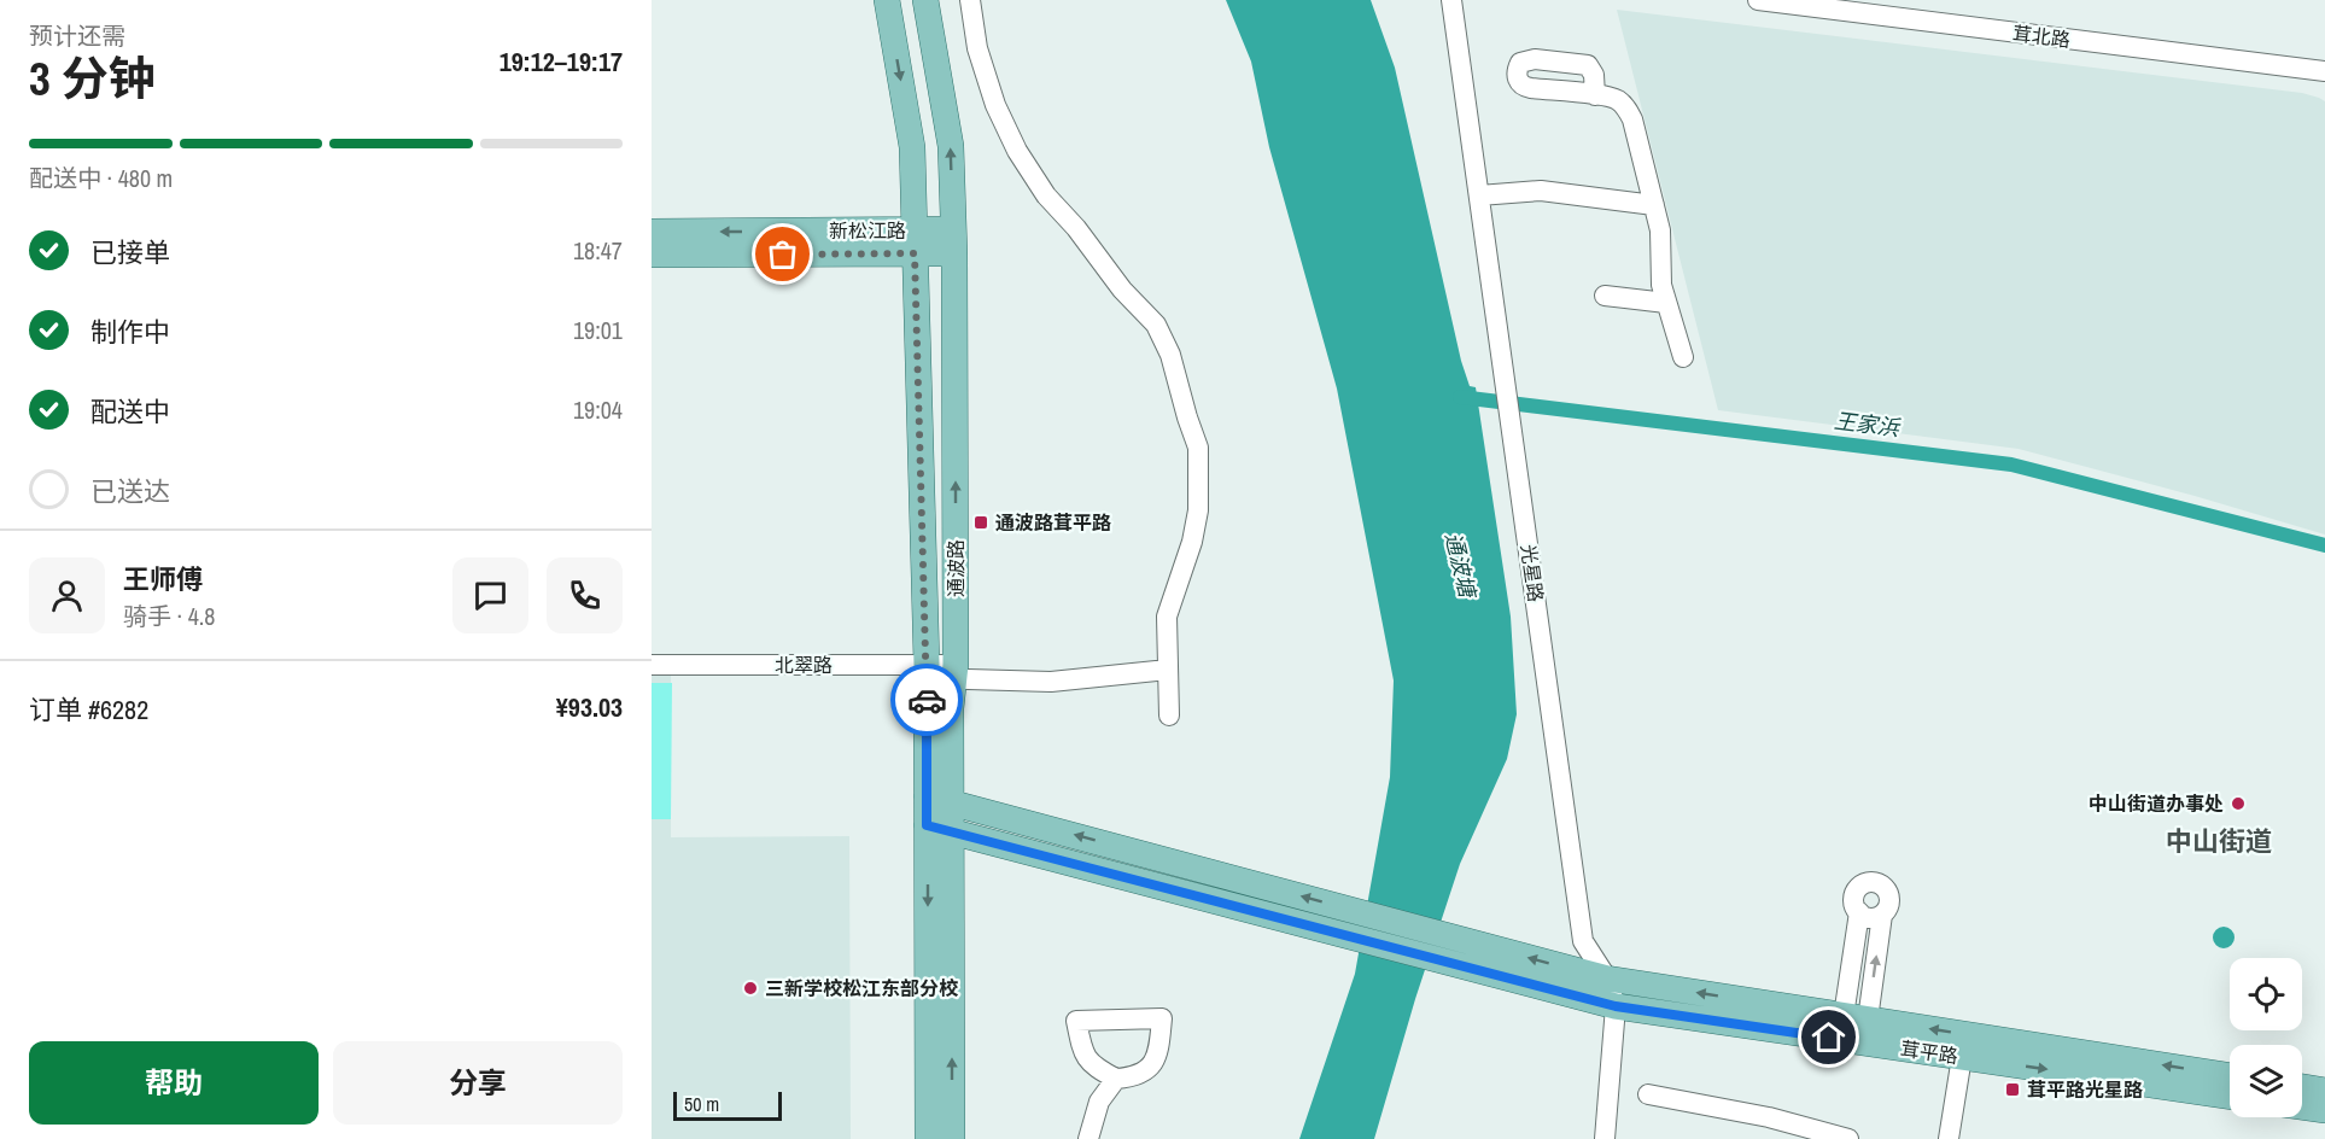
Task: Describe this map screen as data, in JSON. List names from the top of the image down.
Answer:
{
  "streets": {
    "main road": ["新松江路", "通波路", "茸平路"],
    "street": ["茸北路", "光星路", "北翠路"]
  },
  "crossings": [
    ["新松江路", "通波路"],
    ["通波路", "北翠路"],
    ["通波路", "茸平路"],
    ["光星路", "茸平路"]
  ],
  "districts": ["中山街道"],
  "water": ["王家浜", "通波塘"],
  "places": {
    "transit": ["通波路茸平路", "茸平路光星路"],
    "other": ["中山街道办事处", "三新学校松江东部分校"]
  },
  "scale_bar": "50 m",
  "page": {
    "heading": ["3 分钟", "预计还需", "19:12–19:17"],
    "panel": [
      "王师傅",
      "骑手 · 4.8",
      "订单 #6282",
      "¥93.03"
    ],
    "bar": "配送中 · 480 m",
    "list": [
      ["已接单", "18:47"],
      ["制作中", "19:01"],
      ["配送中", "19:04"],
      "已送达"
    ],
    "buttons": ["帮助", "分享"],
    "scale": "50 m"
  }
}
